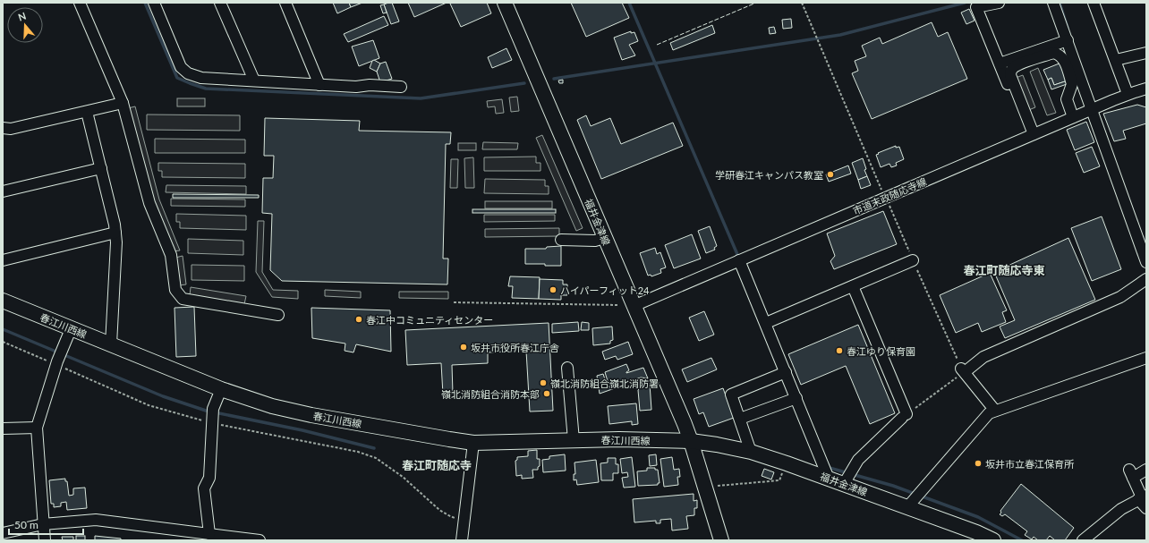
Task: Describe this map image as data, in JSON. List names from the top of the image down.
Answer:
{
  "streets": {
    "main road": ["福井金津線", "春江川西線"],
    "street": ["市道末政随応寺線"]
  },
  "crossings": [
    ["市道末政随応寺線", "福井金津線"],
    ["福井金津線", "春江川西線"]
  ],
  "districts": ["春江町随応寺東", "春江町随応寺"],
  "places": [
    "学研春江キャンパス教室",
    "ハイパーフィット24",
    "春江中コミュニティセンター",
    "坂井市役所春江庁舎",
    "春江ゆり保育園",
    "嶺北消防組合嶺北消防署",
    "嶺北消防組合消防本部",
    "坂井市立春江保育所"
  ],
  "scale_bar": "50 m",
  "north": "top"
}
